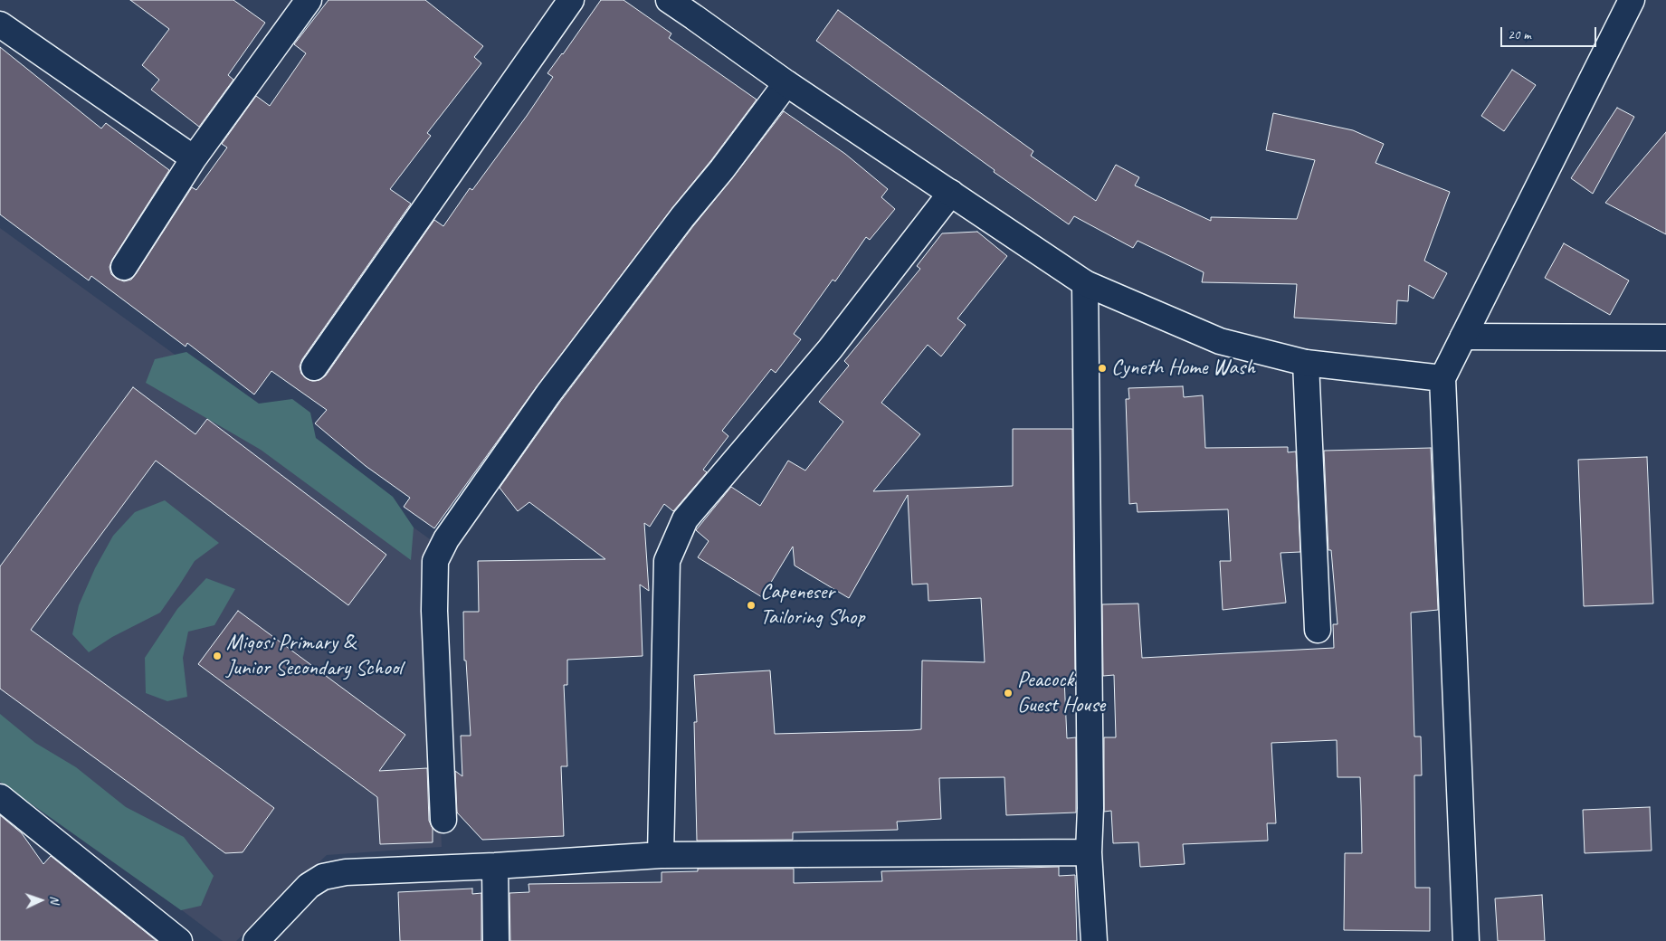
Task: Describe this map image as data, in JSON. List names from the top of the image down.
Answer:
{
  "places": [
    "Cyneth Home Wash",
    "Capeneser Tailoring Shop",
    "Migosi Primary & Junior Secondary School",
    "Peacock Guest House"
  ],
  "scale_bar": "20 m",
  "north": "right"
}
